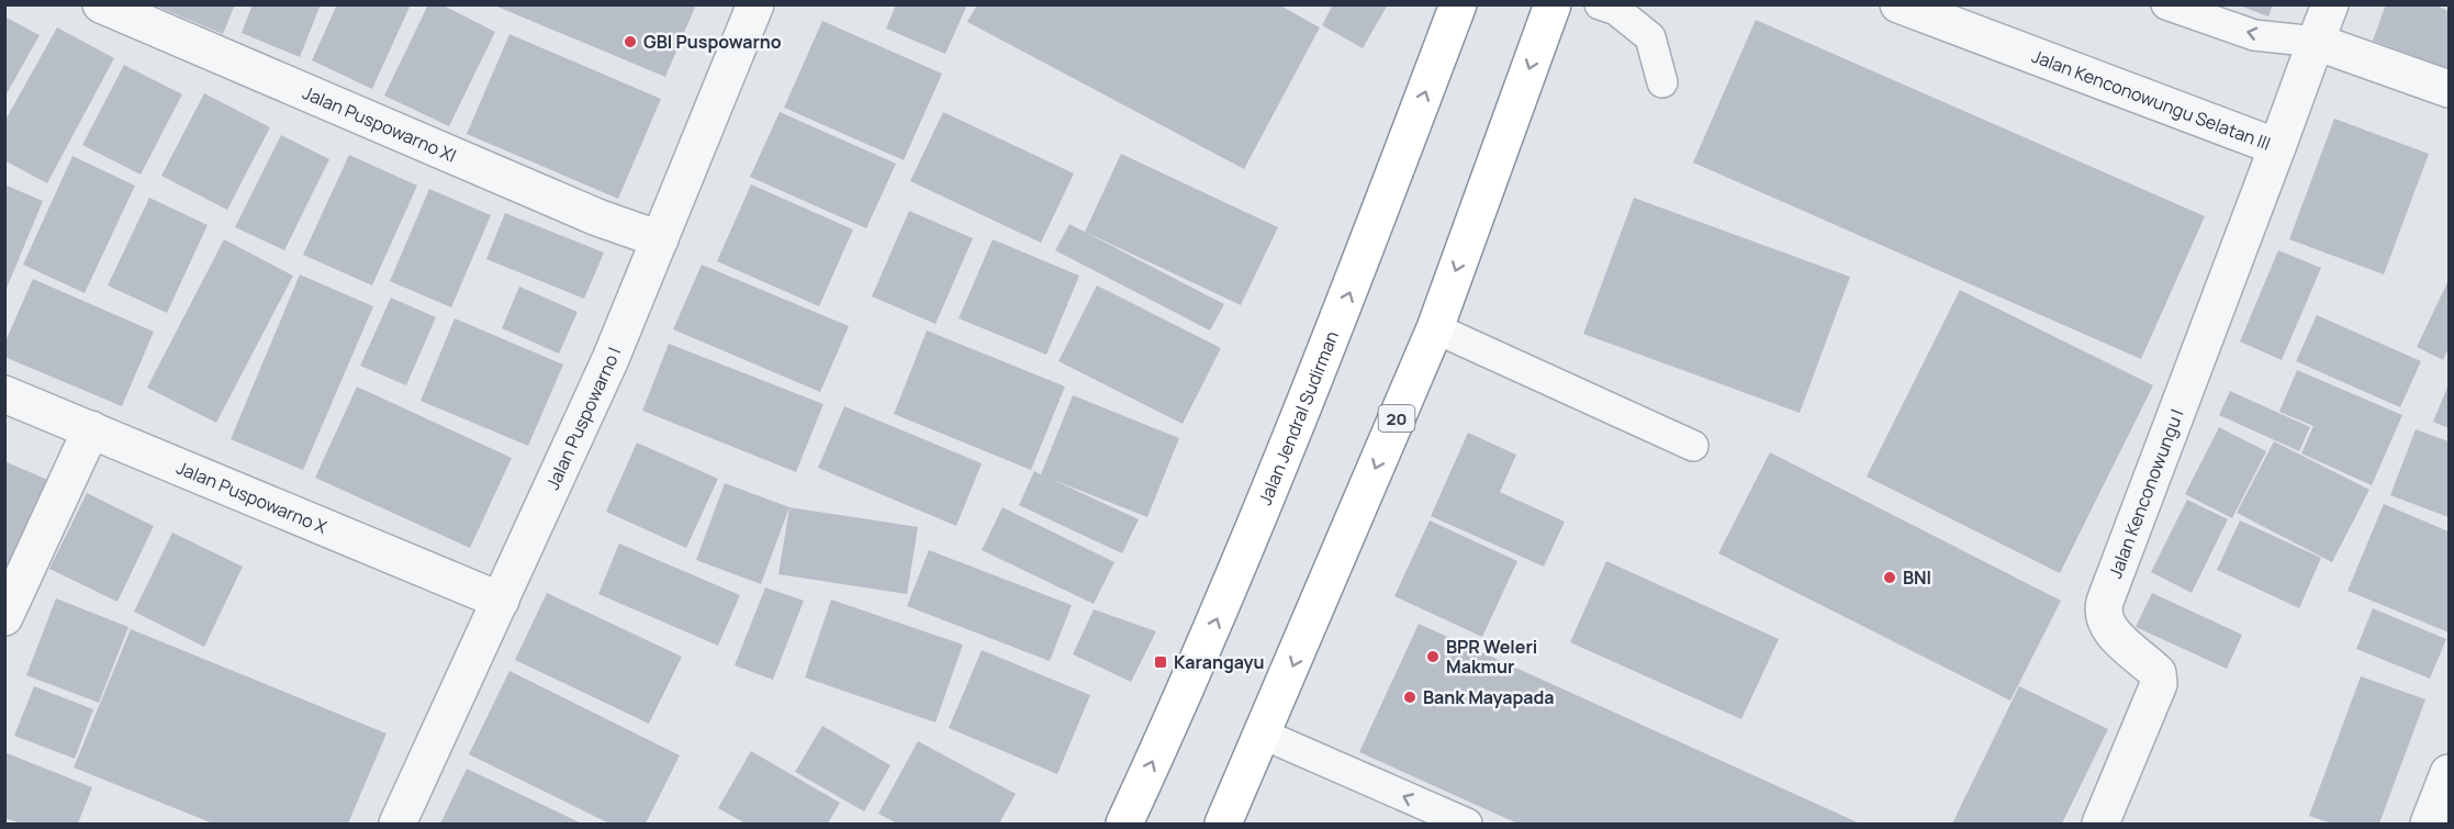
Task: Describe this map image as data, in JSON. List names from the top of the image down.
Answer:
{
  "streets": {
    "highway": ["Jalan Jendral Sudirman", "20"],
    "street": [
      "Jalan Kenconowungu Selatan III",
      "Jalan Puspowarno XI",
      "Jalan Puspowarno I",
      "Jalan Kenconowungu I",
      "Jalan Puspowarno X"
    ]
  },
  "crossings": [
    ["Jalan Kenconowungu Selatan III", "Jalan Kenconowungu I"],
    ["Jalan Puspowarno XI", "Jalan Puspowarno I"],
    ["Jalan Puspowarno I", "Jalan Puspowarno X"]
  ],
  "places": {
    "other": [
      "GBI Puspowarno",
      "BNI",
      "BPR Weleri Makmur",
      "Bank Mayapada"
    ],
    "transit": ["Karangayu"]
  }
}
